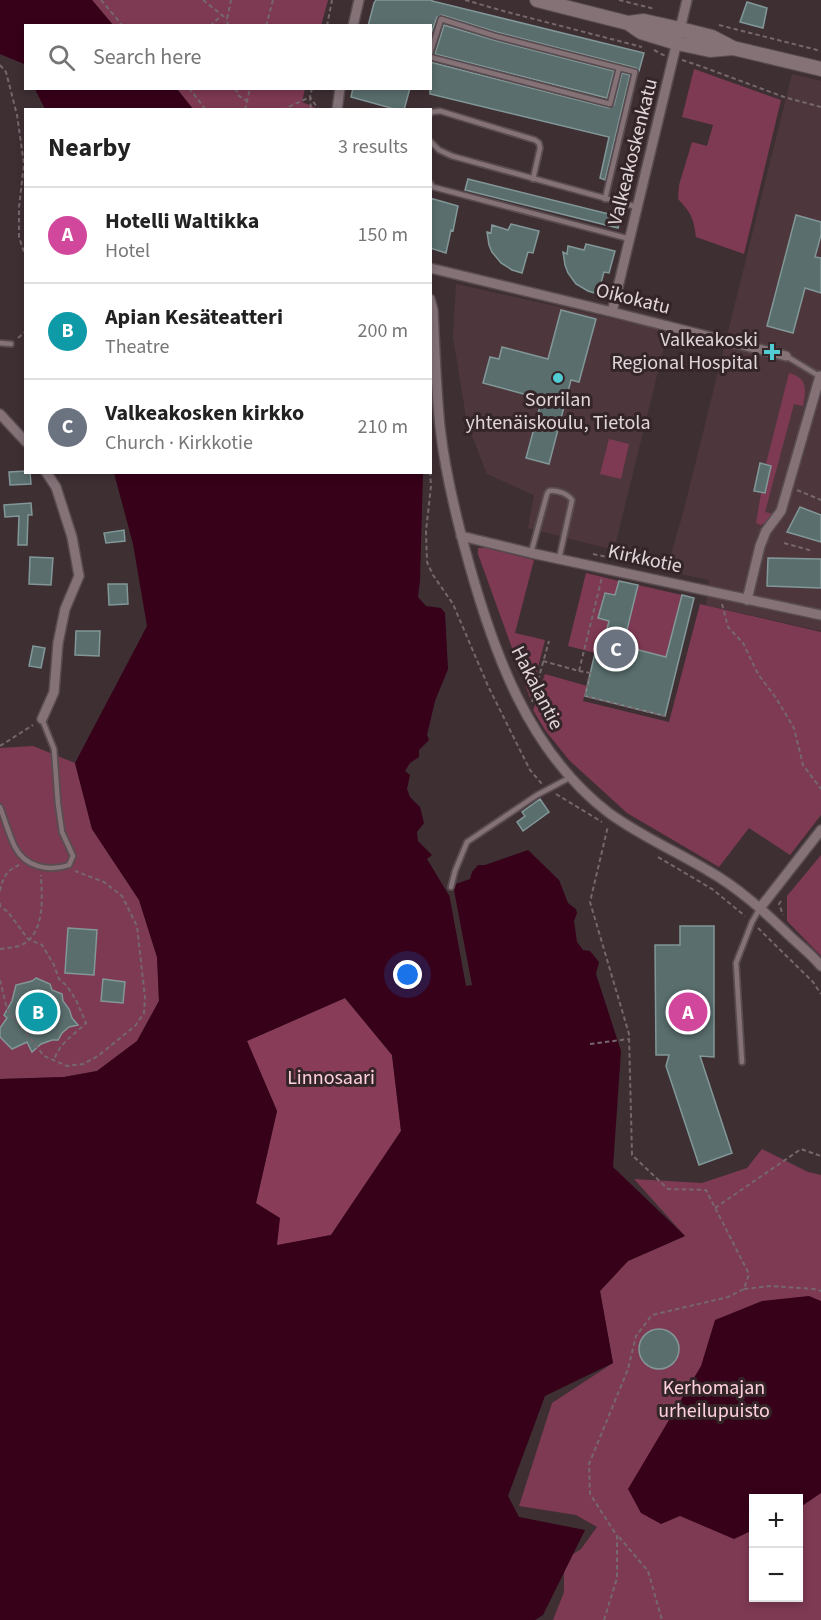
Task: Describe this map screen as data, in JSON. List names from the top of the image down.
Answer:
{
  "streets": {
    "street": [
      "Valkeakoskenkatu",
      "Oikokatu",
      "Kirkkotie",
      "Hakalantie"
    ]
  },
  "crossings": [
    ["Valkeakoskenkatu", "Oikokatu"],
    ["Kirkkotie", "Hakalantie"]
  ],
  "parks": ["Linnosaari", "Kerhomajan urheilupuisto"],
  "places": {
    "health": ["Valkeakoski Regional Hospital"],
    "other": ["Sorrilan yhtenäiskoulu, Tietola"]
  },
  "page": {
    "search": "Search here",
    "heading": ["Nearby", "3 results"],
    "list": [
      {
        "mark": "A",
        "name": "Hotelli Waltikka",
        "note": "Hotel",
        "value": "150 m"
      },
      {
        "mark": "B",
        "name": "Apian Kesäteatteri",
        "note": "Theatre",
        "value": "200 m"
      },
      {
        "mark": "C",
        "name": "Valkeakosken kirkko",
        "note": "Church · Kirkkotie",
        "value": "210 m"
      }
    ],
    "pins": ["C", "A", "B"],
    "map_buttons": ["+", "−"]
  }
}
